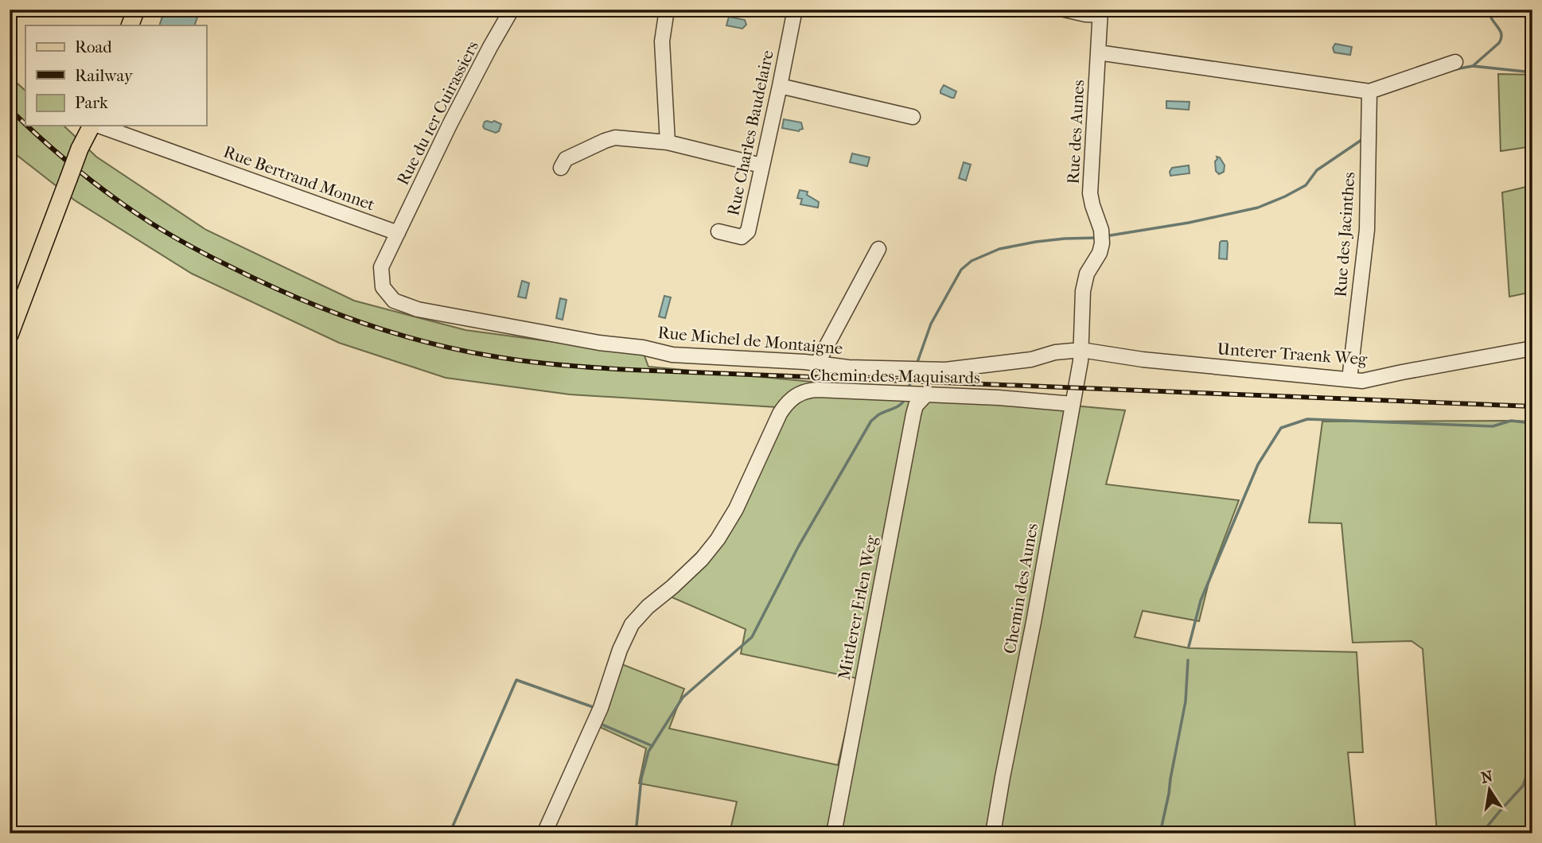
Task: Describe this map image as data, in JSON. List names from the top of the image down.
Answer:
{
  "streets": {
    "street": [
      "Rue du 1er Cuirassiers",
      "Rue des Aunes",
      "Rue Charles Baudelaire",
      "Rue Bertrand Monnet",
      "Rue des Jacinthes",
      "Rue Michel de Montaigne",
      "Unterer Traenk Weg",
      "Chemin des Maquisards",
      "Chemin des Aunes",
      "Mittlerer Erlen Weg"
    ]
  },
  "crossings": [
    ["Rue du 1er Cuirassiers", "Rue Bertrand Monnet"],
    ["Rue du 1er Cuirassiers", "Rue Michel de Montaigne"],
    ["Rue des Aunes", "Rue Michel de Montaigne"],
    ["Rue des Aunes", "Unterer Traenk Weg"],
    ["Rue des Aunes", "Chemin des Aunes"],
    ["Rue Bertrand Monnet", "Rue Michel de Montaigne"],
    ["Rue des Jacinthes", "Unterer Traenk Weg"],
    ["Rue Michel de Montaigne", "Unterer Traenk Weg"],
    ["Rue Michel de Montaigne", "Chemin des Aunes"],
    ["Unterer Traenk Weg", "Chemin des Aunes"],
    ["Chemin des Maquisards", "Chemin des Aunes"],
    ["Chemin des Maquisards", "Mittlerer Erlen Weg"]
  ],
  "legend": ["Road", "Railway", "Park"],
  "north": "top"
}
